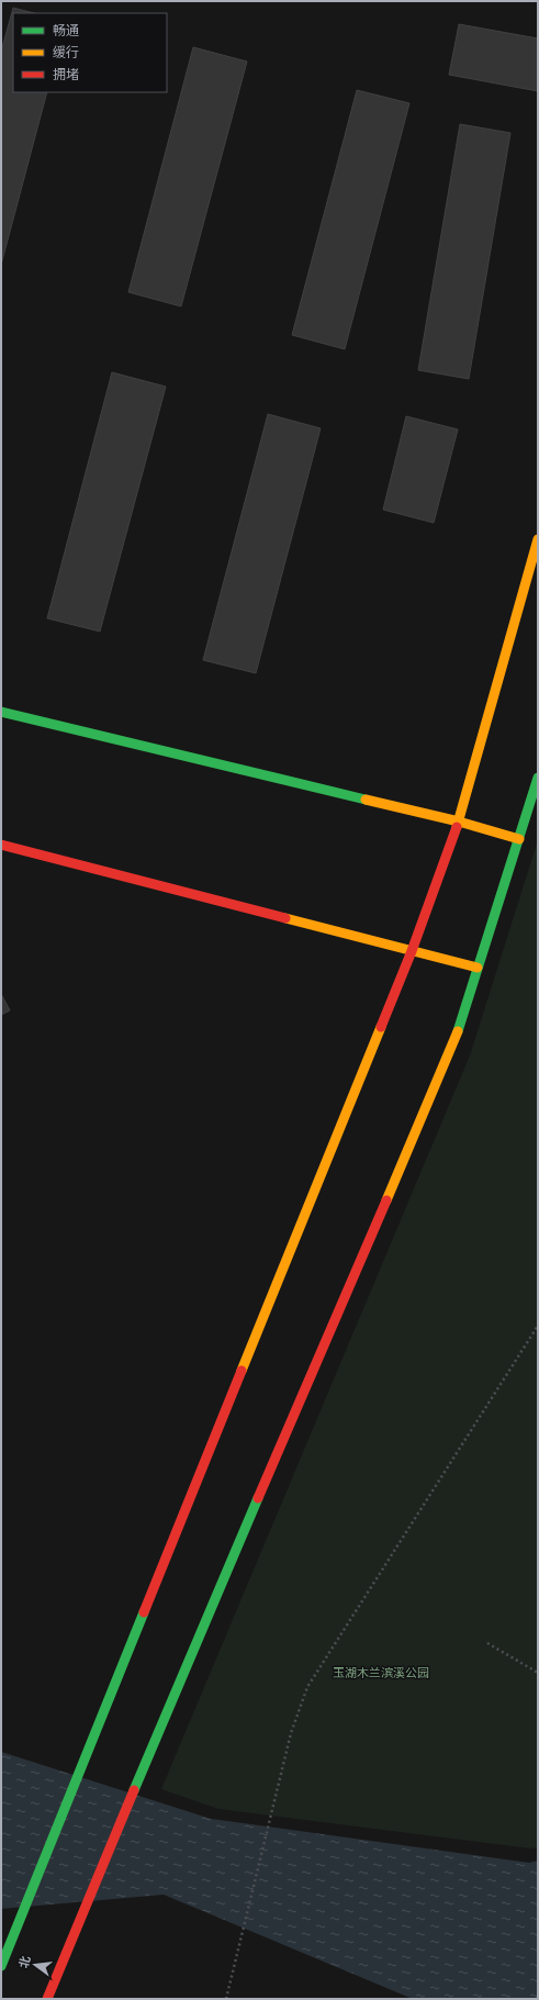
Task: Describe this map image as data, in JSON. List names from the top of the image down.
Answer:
{
  "parks": ["玉湖木兰滨溪公园"],
  "legend": ["畅通", "缓行", "拥堵"],
  "north": "left"
}
